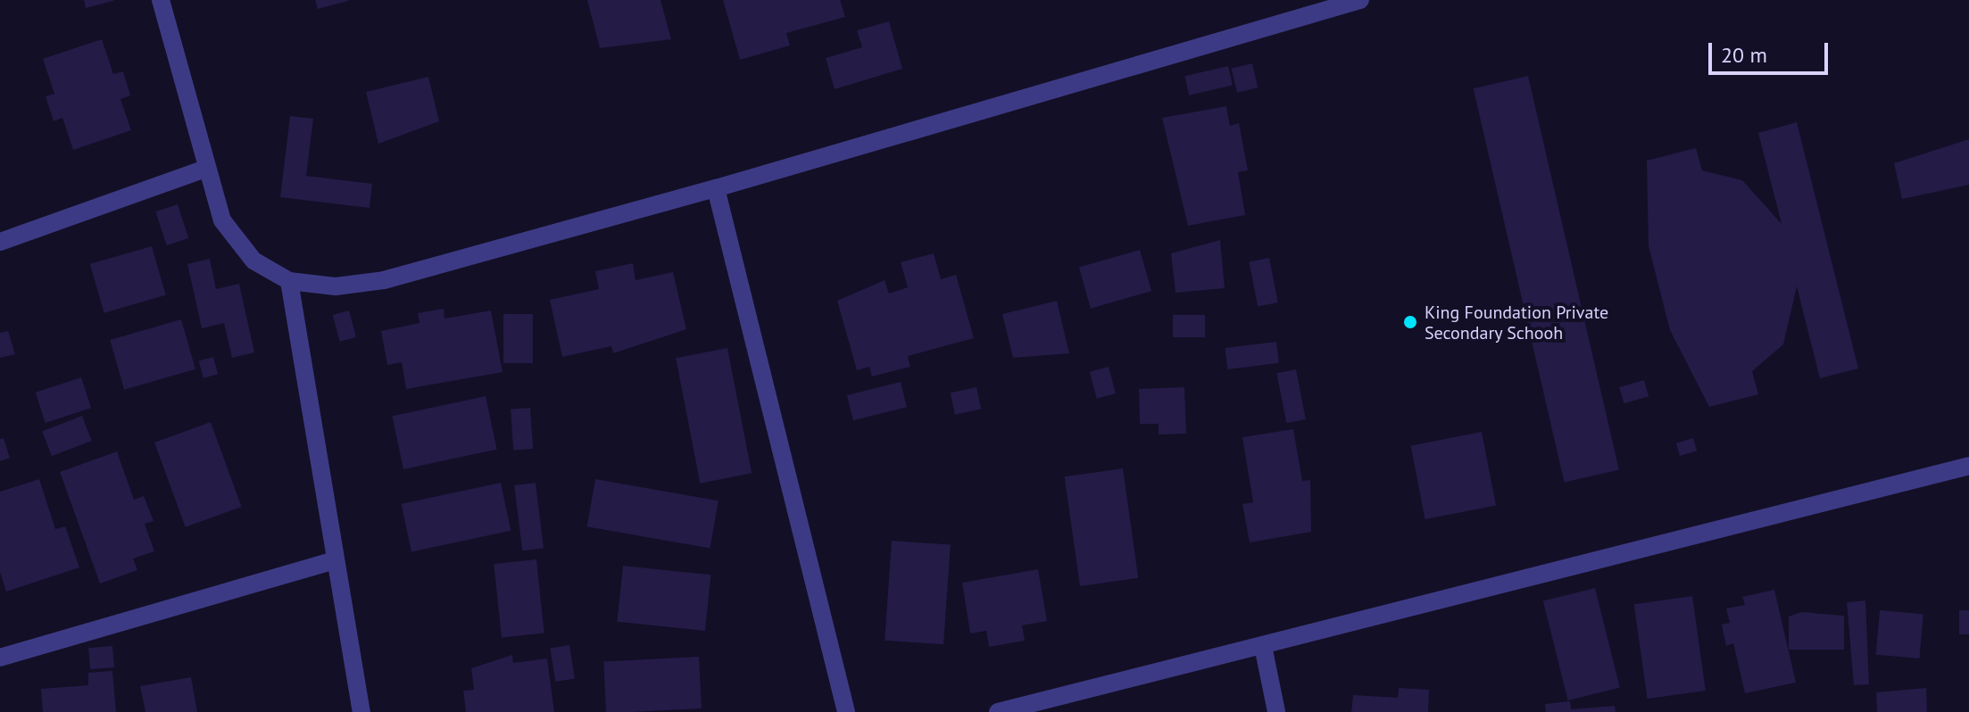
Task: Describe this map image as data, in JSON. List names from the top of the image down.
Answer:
{
  "places": ["King Foundation Private Secondary Schooh"],
  "scale_bar": "20 m"
}
